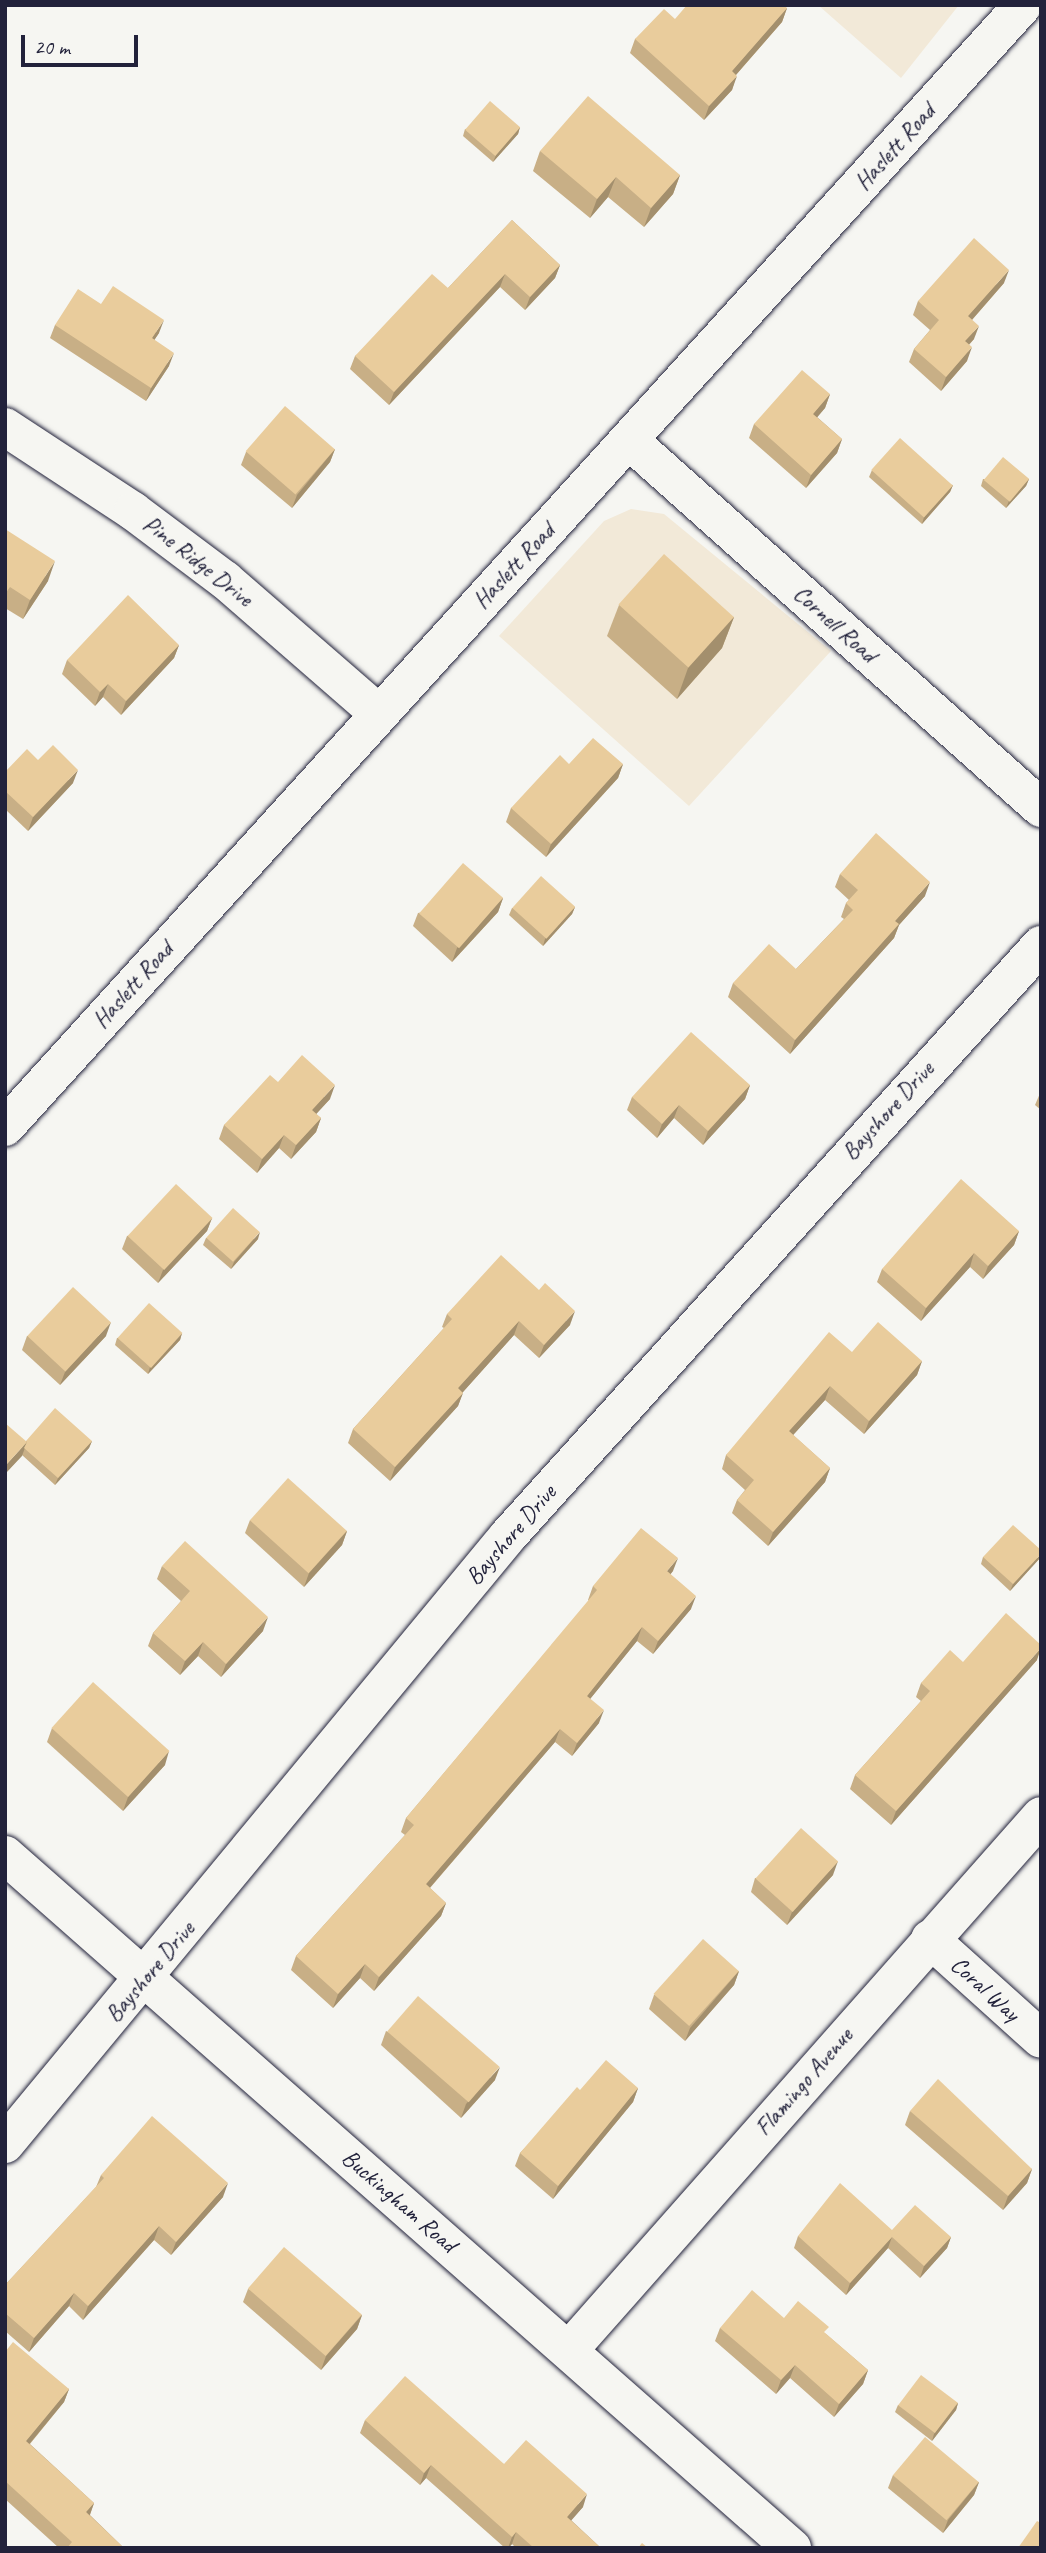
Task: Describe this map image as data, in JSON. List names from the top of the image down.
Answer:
{
  "streets": {
    "street": [
      "Haslett Road",
      "Pine Ridge Drive",
      "Cornell Road",
      "Bayshore Drive",
      "Coral Way",
      "Flamingo Avenue",
      "Buckingham Road"
    ]
  },
  "crossings": [
    ["Haslett Road", "Pine Ridge Drive"],
    ["Haslett Road", "Cornell Road"],
    ["Bayshore Drive", "Buckingham Road"],
    ["Coral Way", "Flamingo Avenue"],
    ["Flamingo Avenue", "Buckingham Road"]
  ],
  "scale_bar": "20 m"
}
